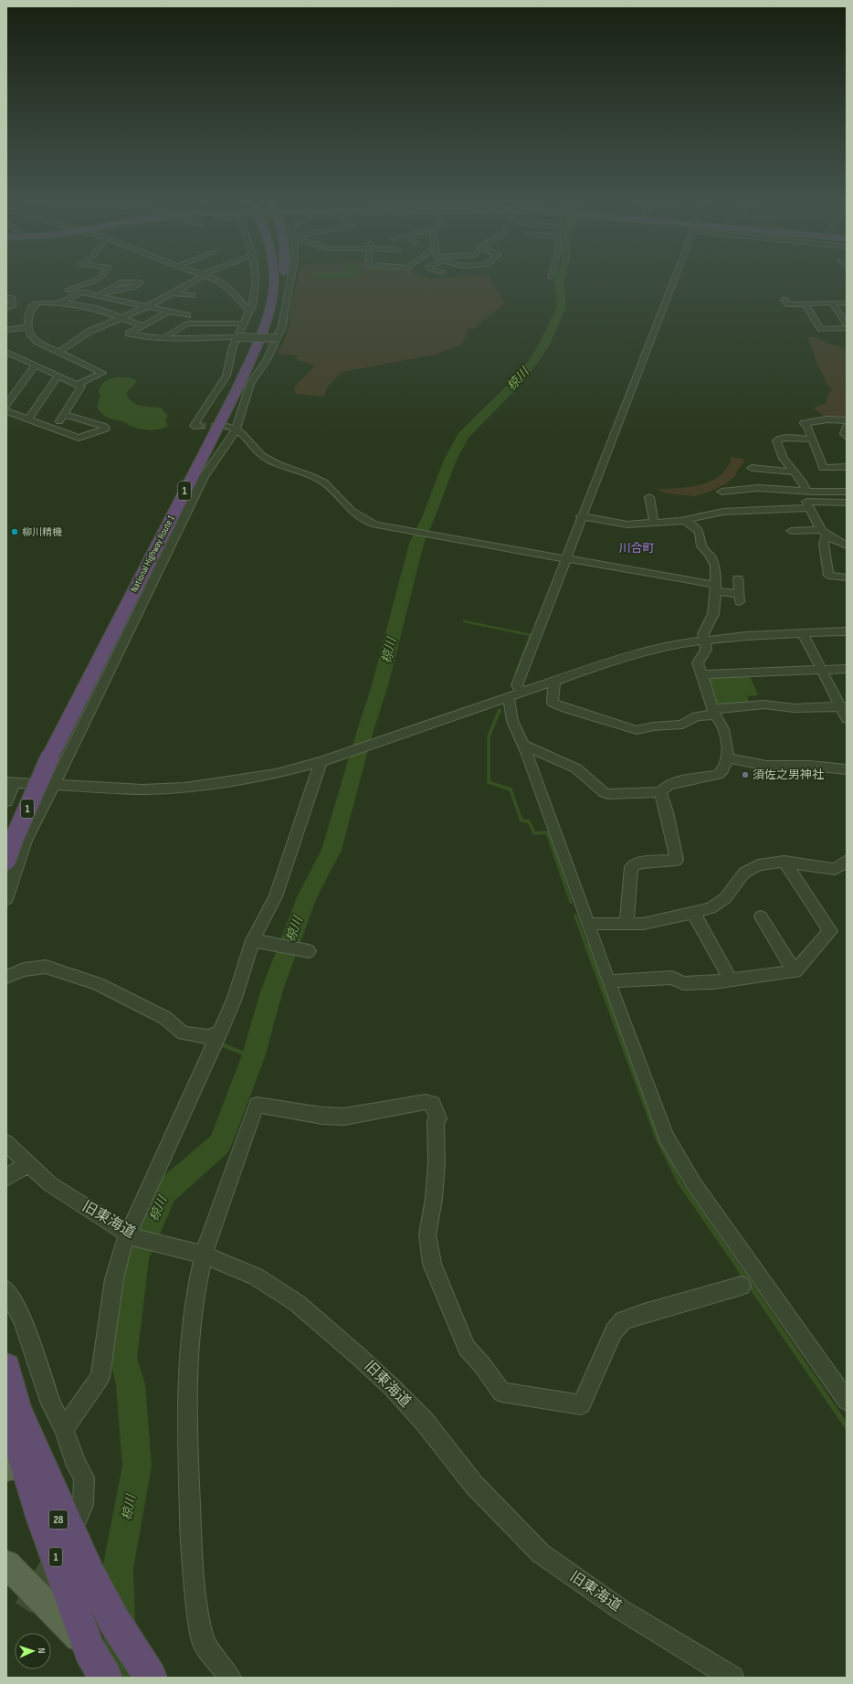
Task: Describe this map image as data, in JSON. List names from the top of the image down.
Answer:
{
  "streets": {
    "highway": ["1", "National Highway Route 1"],
    "main road": ["28"],
    "street": ["旧東海道"]
  },
  "crossings": [
    ["1", "28"]
  ],
  "districts": ["川合町"],
  "water": ["椋川"],
  "places": ["柳川精機", "須佐之男神社"],
  "north": "right"
}
